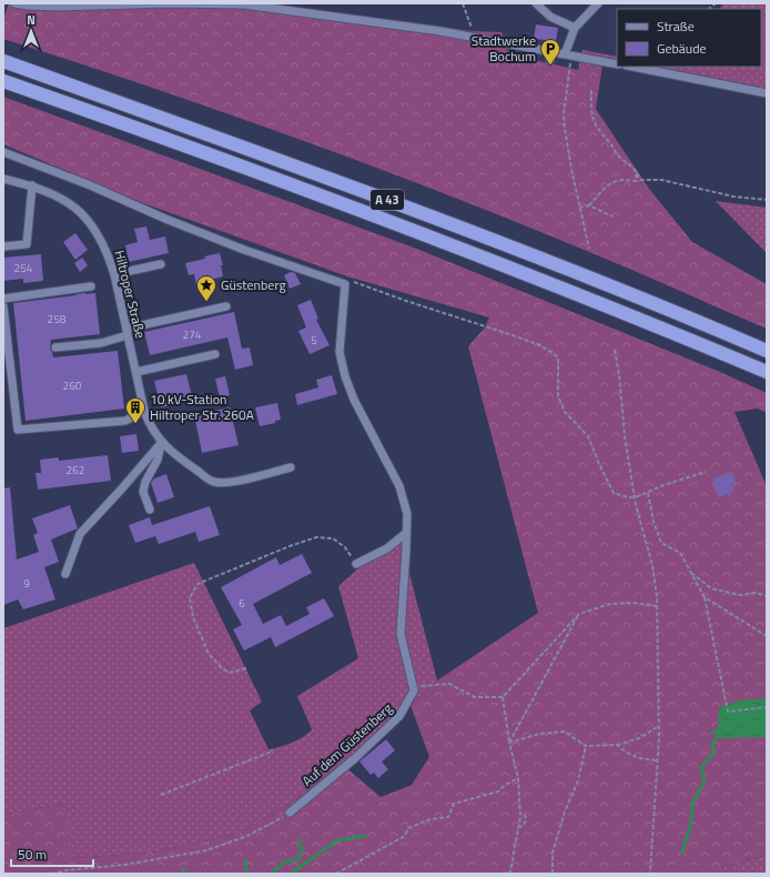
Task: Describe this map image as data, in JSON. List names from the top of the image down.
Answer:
{
  "streets": {
    "highway": ["A 43"],
    "street": ["Hiltroper Straße", "Auf dem Güstenberg"]
  },
  "places": {
    "parking": ["Stadtwerke Bochum"],
    "place": ["Güstenberg"],
    "building": ["10 kV-Station Hiltroper Str. 260A"]
  },
  "house_numbers": [
    "254",
    "258",
    "274",
    "5",
    "260",
    "262",
    "9",
    "6"
  ],
  "legend": ["Straße", "Gebäude"],
  "scale_bar": "50 m",
  "north": "top"
}
